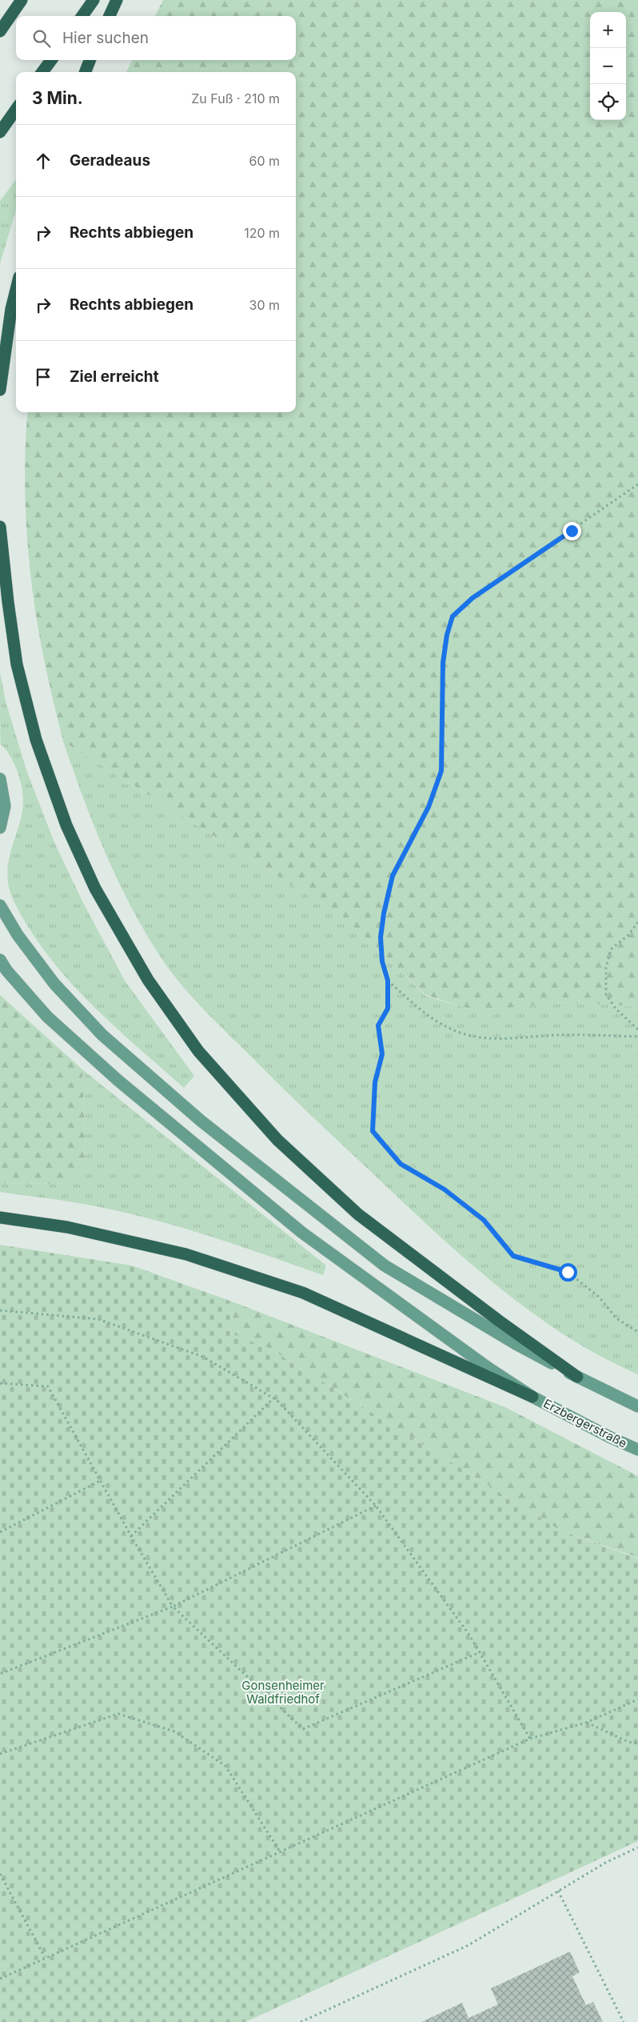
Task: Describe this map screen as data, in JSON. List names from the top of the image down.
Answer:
{
  "streets": {
    "main road": ["Erzbergerstraße"]
  },
  "parks": ["Gonsenheimer Waldfriedhof"],
  "page": {
    "map_buttons": ["+", "−"],
    "search": "Hier suchen",
    "heading": ["3 Min.", "Zu Fuß · 210 m"],
    "list": [
      ["Geradeaus", "60 m"],
      ["Rechts abbiegen", "120 m"],
      ["Rechts abbiegen", "30 m"],
      "Ziel erreicht"
    ]
  }
}
